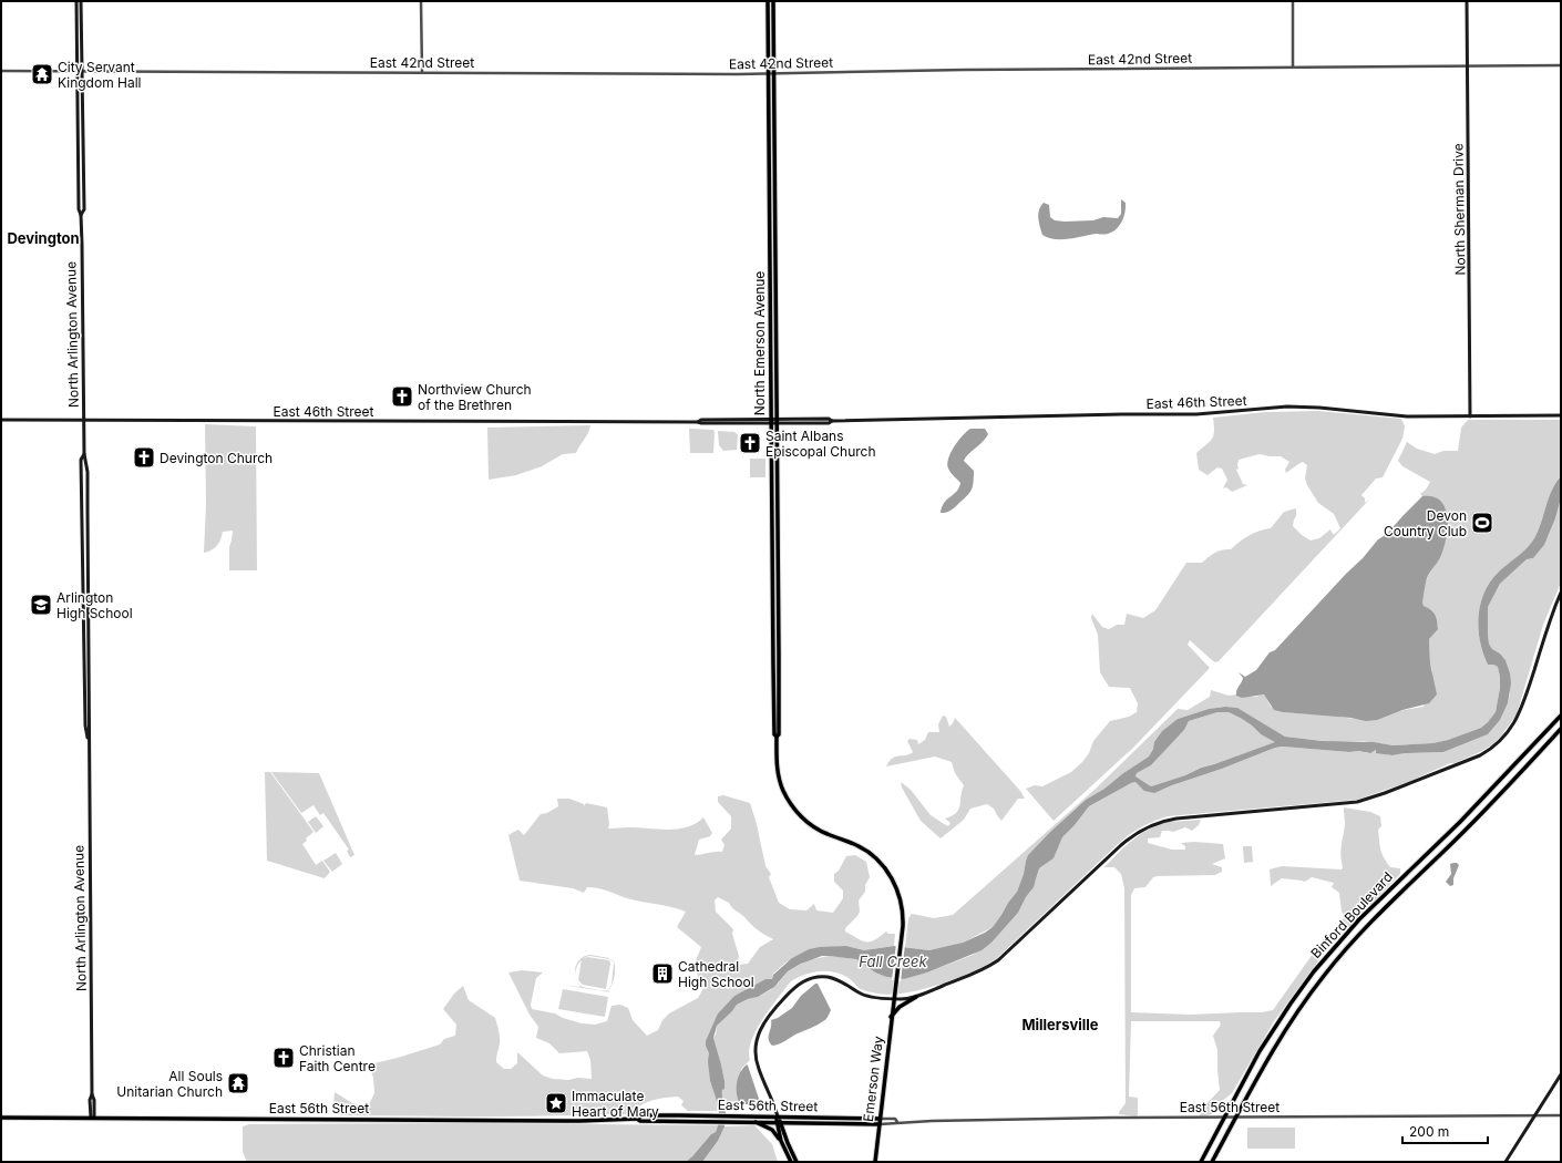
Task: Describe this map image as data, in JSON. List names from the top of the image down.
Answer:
{
  "streets": {
    "main road": [
      "North Sherman Drive",
      "North Arlington Avenue",
      "North Emerson Avenue",
      "East 46th Street",
      "Binford Boulevard",
      "Emerson Way",
      "East 56th Street"
    ],
    "street": ["East 42nd Street"]
  },
  "crossings": [
    ["East 42nd Street", "North Sherman Drive"],
    ["East 42nd Street", "North Arlington Avenue"],
    ["East 42nd Street", "North Emerson Avenue"],
    ["North Sherman Drive", "East 46th Street"],
    ["North Arlington Avenue", "East 46th Street"],
    ["North Arlington Avenue", "East 56th Street"],
    ["North Emerson Avenue", "East 46th Street"],
    ["North Emerson Avenue", "Emerson Way"],
    ["North Emerson Avenue", "East 56th Street"],
    ["Binford Boulevard", "East 56th Street"],
    ["Emerson Way", "East 56th Street"]
  ],
  "districts": ["Devington", "Millersville"],
  "water": ["Fall Creek"],
  "places": {
    "temple": ["City Servant Kingdom Hall", "All Souls Unitarian Church"],
    "church": [
      "Northview Church of the Brethren",
      "Saint Albans Episcopal Church",
      "Devington Church",
      "Christian Faith Centre"
    ],
    "sports": ["Devon Country Club"],
    "school or university": ["Arlington High School"],
    "building": ["Cathedral High School"],
    "place": ["Immaculate Heart of Mary"]
  },
  "scale_bar": "200 m"
}
